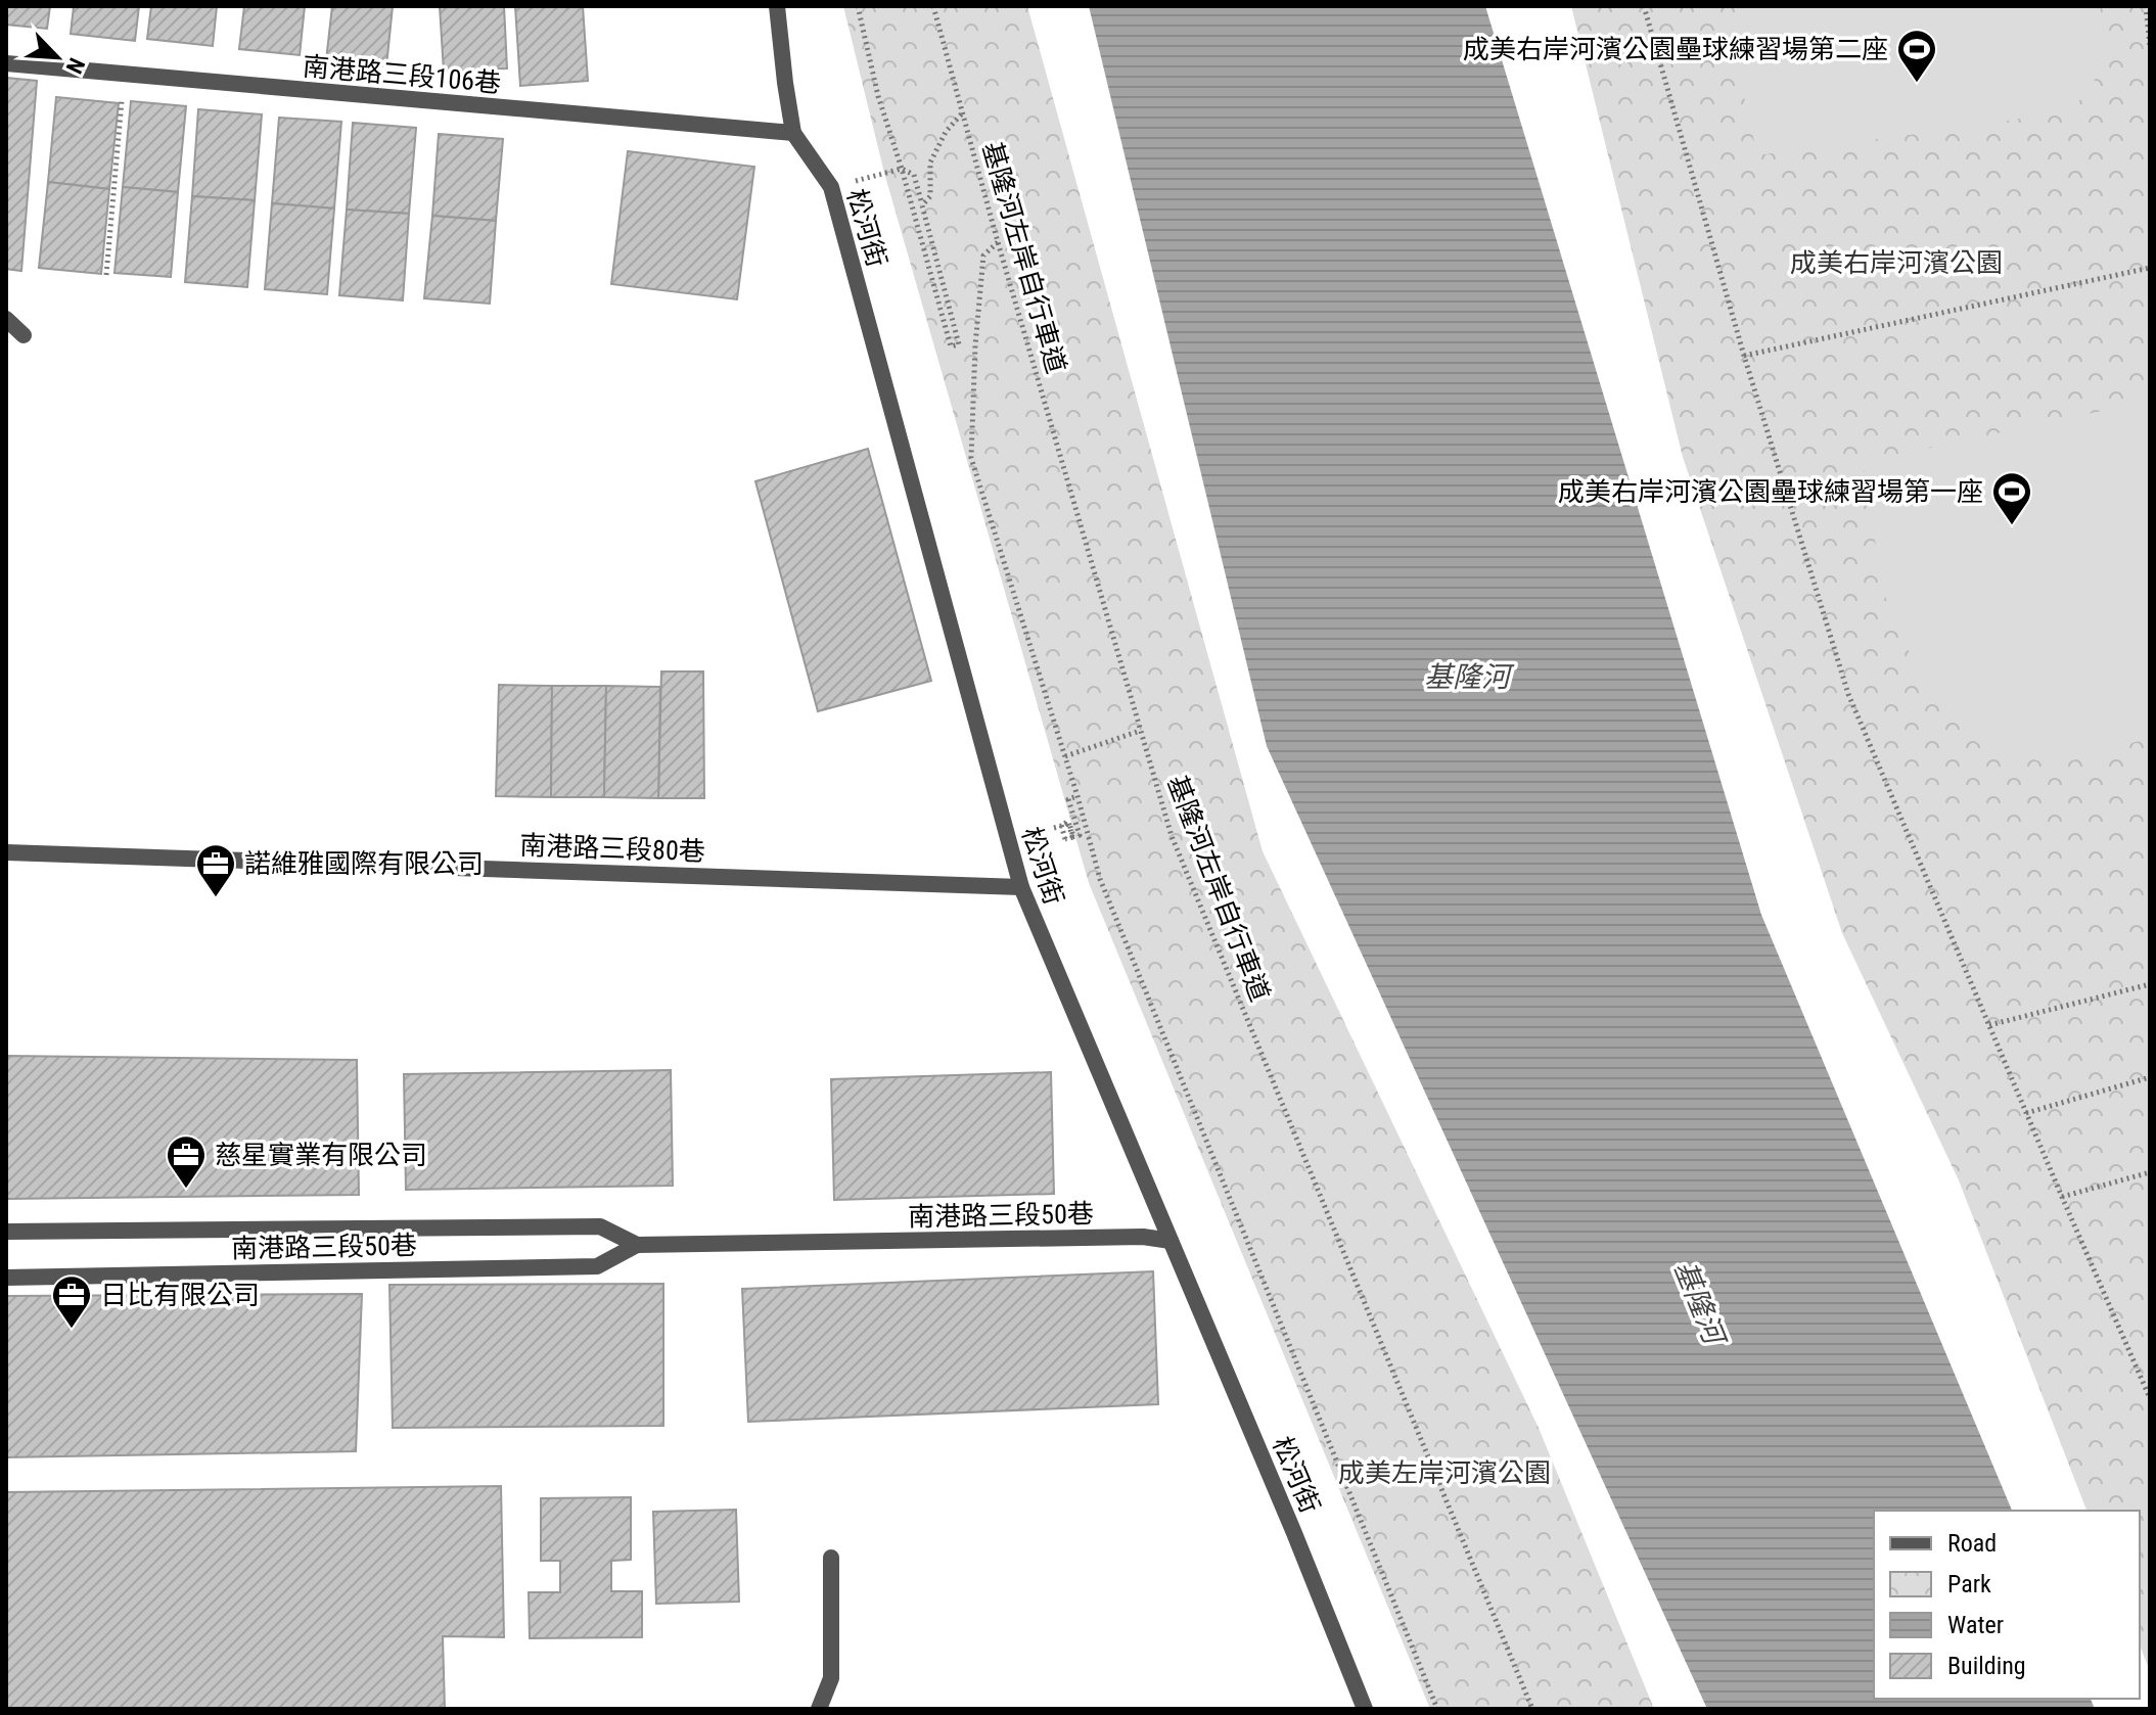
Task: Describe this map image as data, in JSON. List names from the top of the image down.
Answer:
{
  "streets": {
    "street": [
      "南港路三段106巷",
      "松河街",
      "南港路三段80巷",
      "南港路三段50巷"
    ],
    "path": ["基隆河左岸自行車道"]
  },
  "crossings": [
    ["南港路三段106巷", "松河街"],
    ["松河街", "南港路三段80巷"],
    ["松河街", "南港路三段50巷"]
  ],
  "water": ["基隆河"],
  "parks": ["成美右岸河濱公園", "成美左岸河濱公園"],
  "places": {
    "sports": ["成美右岸河濱公園壘球練習場第二座", "成美右岸河濱公園壘球練習場第一座"],
    "office": ["諾維雅國際有限公司", "慈星實業有限公司", "日比有限公司"]
  },
  "legend": [
    "Road",
    "Park",
    "Water",
    "Building"
  ],
  "north": "bottom right"
}
